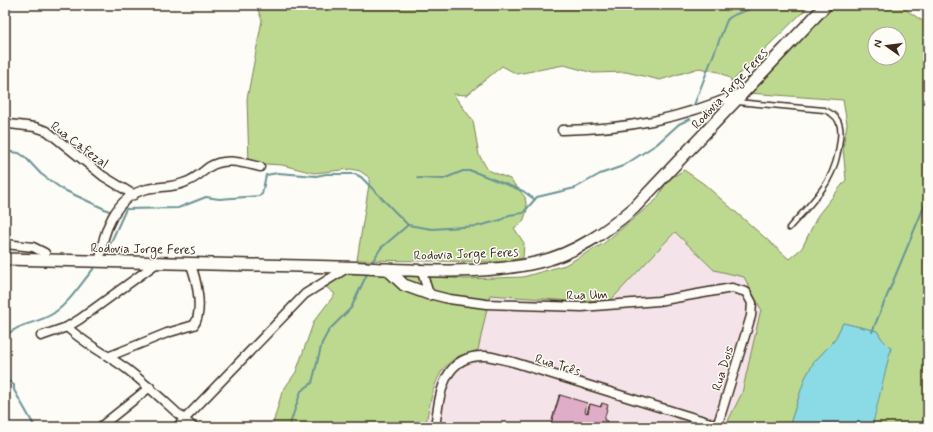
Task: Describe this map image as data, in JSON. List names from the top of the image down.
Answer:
{
  "streets": {
    "main road": ["Rodovia Jorge Feres"],
    "street": [
      "Rua Cafezal",
      "Rua Um",
      "Rua Três",
      "Rua Dois"
    ]
  },
  "crossings": [
    ["Rua Um", "Rua Dois"],
    ["Rua Três", "Rua Dois"]
  ],
  "north": "left"
}
